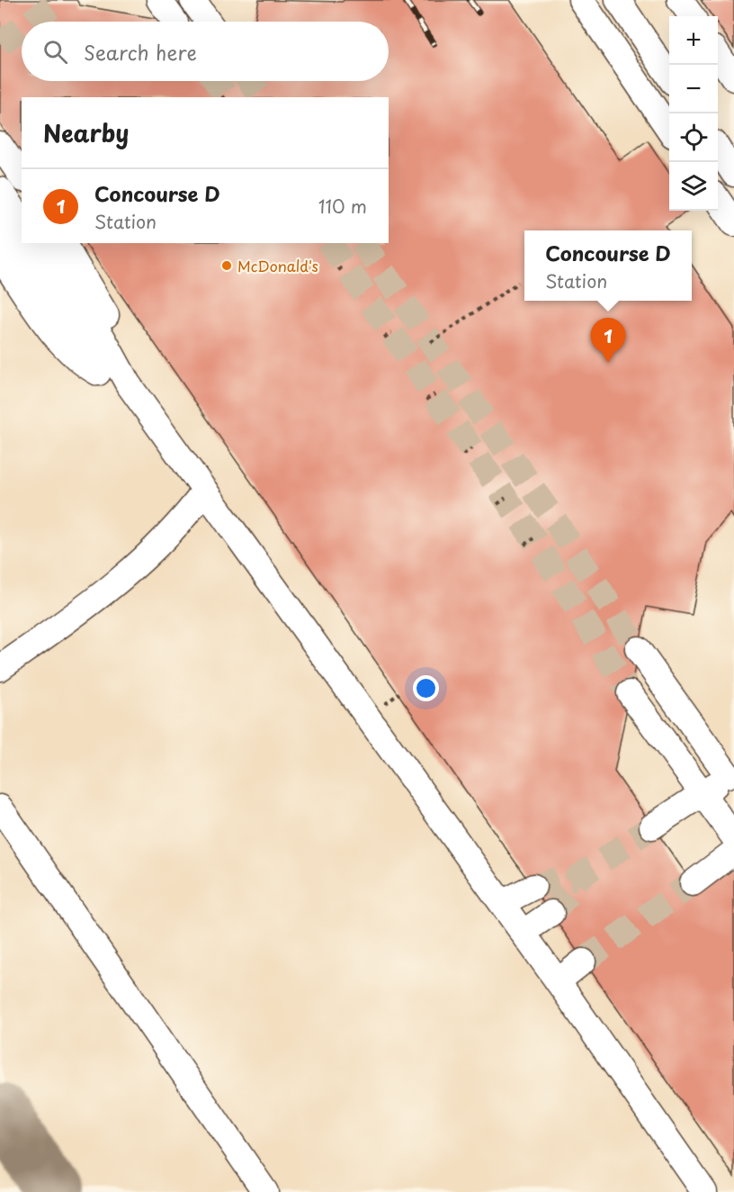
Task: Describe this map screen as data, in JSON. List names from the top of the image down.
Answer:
{
  "places": ["McDonald's"],
  "page": {
    "map_buttons": ["+", "−"],
    "search": "Search here",
    "heading": "Nearby",
    "list": [
      {
        "mark": "1",
        "name": "Concourse D",
        "note": "Station",
        "value": "110 m"
      }
    ],
    "popup": ["Concourse D", "Station"],
    "pins": "1"
  }
}
